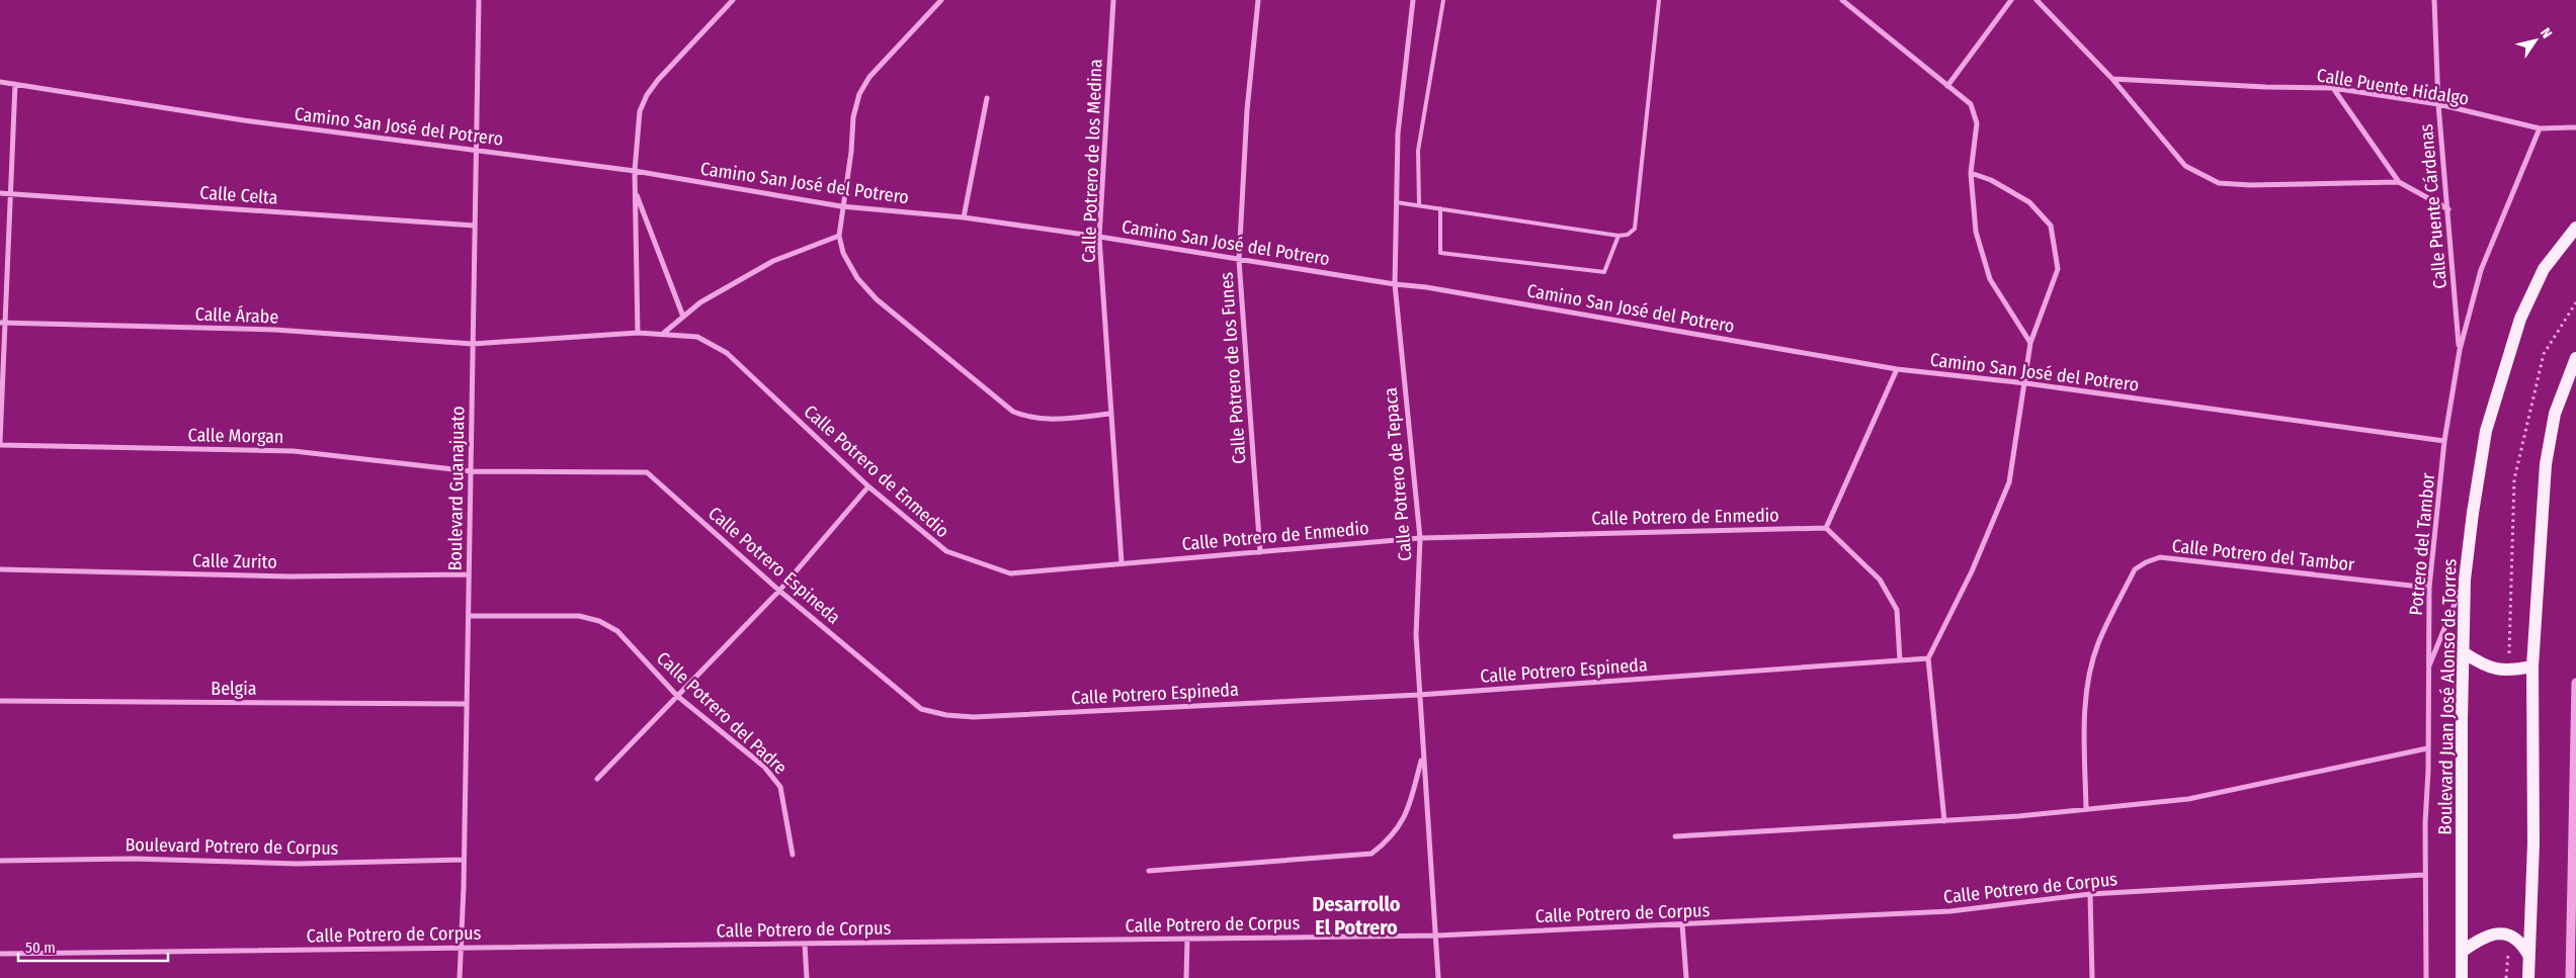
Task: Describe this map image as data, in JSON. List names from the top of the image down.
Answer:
{
  "streets": {
    "main road": ["Boulevard Juan José Alonso de Torres"],
    "street": [
      "Calle Puente Hidalgo",
      "Camino San José del Potrero",
      "Calle Potrero de los Medina",
      "Calle Celta",
      "Calle Puente Cárdenas",
      "Calle Árabe",
      "Calle Potrero de los Funes",
      "Calle Morgan",
      "Calle Potrero de Enmedio",
      "Calle Potrero de Tepaca",
      "Boulevard Guanajuato",
      "Potrero del Tambor",
      "Calle Potrero del Tambor",
      "Calle Zurito",
      "Calle Potrero Espineda",
      "Belgia",
      "Calle Potrero del Padre",
      "Boulevard Potrero de Corpus",
      "Calle Potrero de Corpus"
    ]
  },
  "crossings": [
    ["Calle Puente Hidalgo", "Calle Puente Cárdenas"],
    ["Calle Puente Hidalgo", "Potrero del Tambor"],
    ["Camino San José del Potrero", "Calle Potrero de los Medina"],
    ["Camino San José del Potrero", "Calle Potrero de los Funes"],
    ["Camino San José del Potrero", "Calle Potrero de Tepaca"],
    ["Camino San José del Potrero", "Boulevard Guanajuato"],
    ["Camino San José del Potrero", "Potrero del Tambor"],
    ["Calle Potrero de los Medina", "Calle Potrero de Enmedio"],
    ["Calle Celta", "Boulevard Guanajuato"],
    ["Calle Puente Cárdenas", "Potrero del Tambor"],
    ["Calle Árabe", "Calle Potrero de Enmedio"],
    ["Calle Árabe", "Boulevard Guanajuato"],
    ["Calle Potrero de los Funes", "Calle Potrero de Enmedio"],
    ["Calle Morgan", "Boulevard Guanajuato"],
    ["Calle Morgan", "Calle Potrero Espineda"],
    ["Calle Potrero de Enmedio", "Calle Potrero de Tepaca"],
    ["Calle Potrero de Enmedio", "Boulevard Guanajuato"],
    ["Calle Potrero de Tepaca", "Calle Potrero Espineda"],
    ["Calle Potrero de Tepaca", "Calle Potrero de Corpus"],
    ["Boulevard Guanajuato", "Calle Zurito"],
    ["Boulevard Guanajuato", "Calle Potrero Espineda"],
    ["Boulevard Guanajuato", "Belgia"],
    ["Boulevard Guanajuato", "Calle Potrero del Padre"],
    ["Boulevard Guanajuato", "Boulevard Potrero de Corpus"],
    ["Boulevard Guanajuato", "Calle Potrero de Corpus"],
    ["Potrero del Tambor", "Calle Potrero del Tambor"],
    ["Potrero del Tambor", "Calle Potrero de Corpus"]
  ],
  "districts": ["Desarrollo El Potrero"],
  "scale_bar": "50 m",
  "north": "top right"
}
